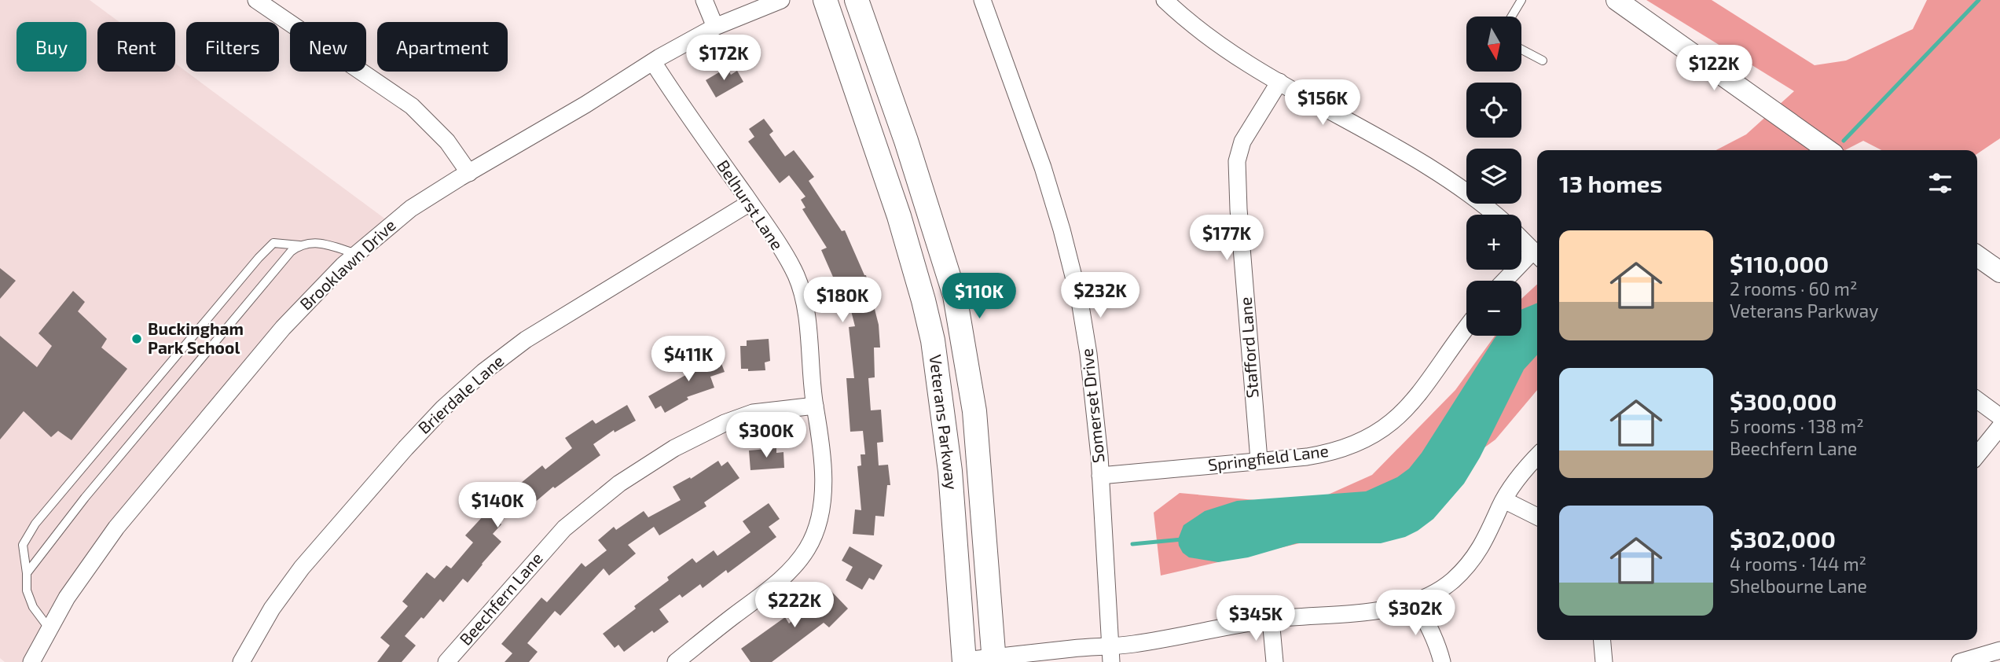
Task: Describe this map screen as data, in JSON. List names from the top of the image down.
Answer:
{
  "streets": {
    "main road": ["Veterans Parkway"],
    "street": [
      "Belhurst Lane",
      "Brooklawn Drive",
      "Stafford Lane",
      "Brierdale Lane",
      "Somerset Drive",
      "Springfield Lane",
      "Beechfern Lane"
    ]
  },
  "crossings": [
    ["Belhurst Lane", "Brooklawn Drive"],
    ["Belhurst Lane", "Brierdale Lane"],
    ["Belhurst Lane", "Beechfern Lane"],
    ["Stafford Lane", "Springfield Lane"],
    ["Somerset Drive", "Springfield Lane"]
  ],
  "places": ["Buckingham Park School"],
  "north": "bottom",
  "page": {
    "map_buttons": ["+", "−"],
    "chip": [
      "Buy",
      "Rent",
      "Filters",
      "New",
      "Apartment"
    ],
    "price": [
      "$172K",
      "$122K",
      "$156K",
      "$177K",
      "$232K",
      "$110K",
      "$180K",
      "$411K",
      "$300K",
      "$140K",
      "$222K",
      "$302K",
      "$345K"
    ],
    "heading": "13 homes",
    "list": [
      {
        "name": "$110,000",
        "note": "2 rooms · 60 m² · Veterans Parkway"
      },
      {
        "name": "$300,000",
        "note": "5 rooms · 138 m² · Beechfern Lane"
      },
      {
        "name": "$302,000",
        "note": "4 rooms · 144 m² · Shelbourne Lane"
      }
    ]
  }
}
